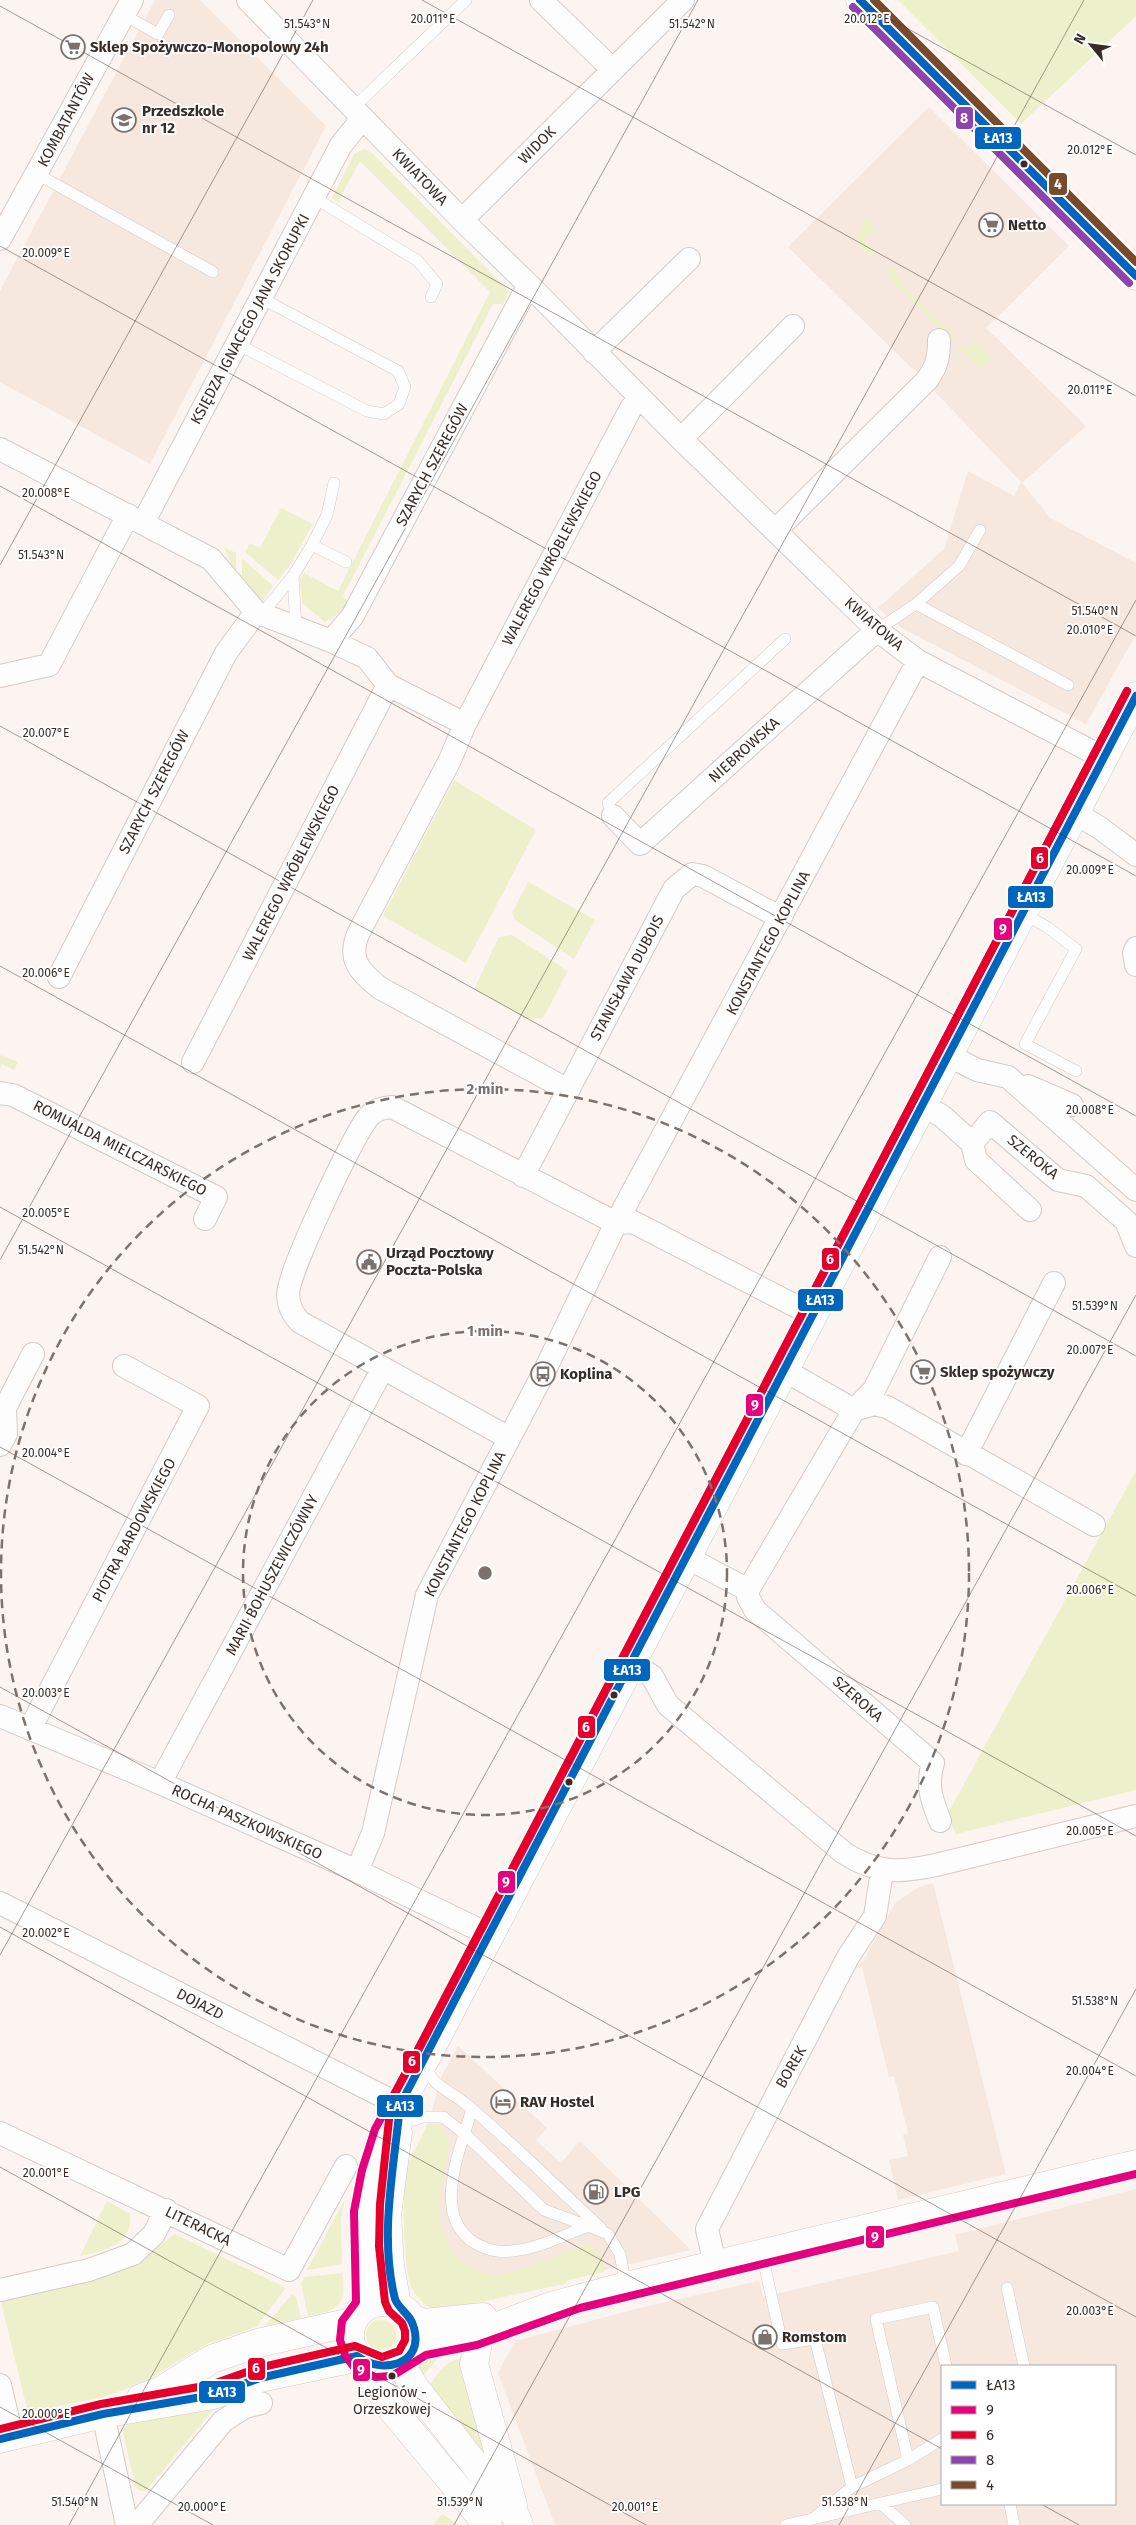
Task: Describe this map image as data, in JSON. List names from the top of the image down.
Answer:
{
  "streets": {
    "street": [
      "KOMBATANTÓW",
      "WIDOK",
      "KWIATOWA",
      "KSIĘDZA IGNACEGO JANA SKORUPKI",
      "SZARYCH SZEREGÓW",
      "WALEREGO WRÓBLEWSKIEGO",
      "NIEBROWSKA",
      "KONSTANTEGO KOPLINA",
      "STANISŁAWA DUBOIS",
      "ROMUALDA MIELCZARSKIEGO",
      "SZEROKA",
      "PIOTRA BARDOWSKIEGO",
      "MARII BOHUSZEWICZÓWNY",
      "ROCHA PASZKOWSKIEGO",
      "DOJAZD",
      "BOREK",
      "LITERACKA"
    ]
  },
  "crossings": [
    ["WIDOK", "KWIATOWA"],
    ["KWIATOWA", "KSIĘDZA IGNACEGO JANA SKORUPKI"],
    ["KWIATOWA", "SZARYCH SZEREGÓW"],
    ["KWIATOWA", "WALEREGO WRÓBLEWSKIEGO"],
    ["KWIATOWA", "NIEBROWSKA"],
    ["KWIATOWA", "KONSTANTEGO KOPLINA"],
    ["WALEREGO WRÓBLEWSKIEGO", "STANISŁAWA DUBOIS"],
    ["KONSTANTEGO KOPLINA", "STANISŁAWA DUBOIS"],
    ["KONSTANTEGO KOPLINA", "ROCHA PASZKOWSKIEGO"],
    ["PIOTRA BARDOWSKIEGO", "ROCHA PASZKOWSKIEGO"],
    ["MARII BOHUSZEWICZÓWNY", "ROCHA PASZKOWSKIEGO"]
  ],
  "places": {
    "supermarket": ["Sklep Spożywczo-Monopolowy 24h", "Netto", "Sklep spożywczy"],
    "school or university": ["Przedszkole nr 12"],
    "public building": ["Urząd Pocztowy Poczta-Polska"],
    "bus stop": ["Koplina"],
    "hotel": ["RAV Hostel"],
    "fuel station": ["LPG"],
    "shop": ["Romstom"],
    "other": ["Legionów - Orzeszkowej"]
  },
  "lines": [
    "transit line ŁA13",
    "transit line 4",
    "transit line 8",
    "transit line 9",
    "transit line 6"
  ],
  "legend": [
    "ŁA13",
    "9",
    "6",
    "8",
    "4"
  ],
  "north": "top left",
  "coordinates": [
    "20.011°E",
    "20.012°E",
    "51.543°N",
    "51.542°N",
    "20.009°E",
    "20.008°E",
    "51.540°N",
    "20.010°E",
    "20.007°E",
    "20.006°E",
    "20.005°E",
    "51.539°N",
    "20.004°E",
    "20.003°E",
    "20.002°E",
    "51.538°N",
    "20.001°E",
    "20.000°E"
  ],
  "rings": ["2 min", "1 min"]
}
